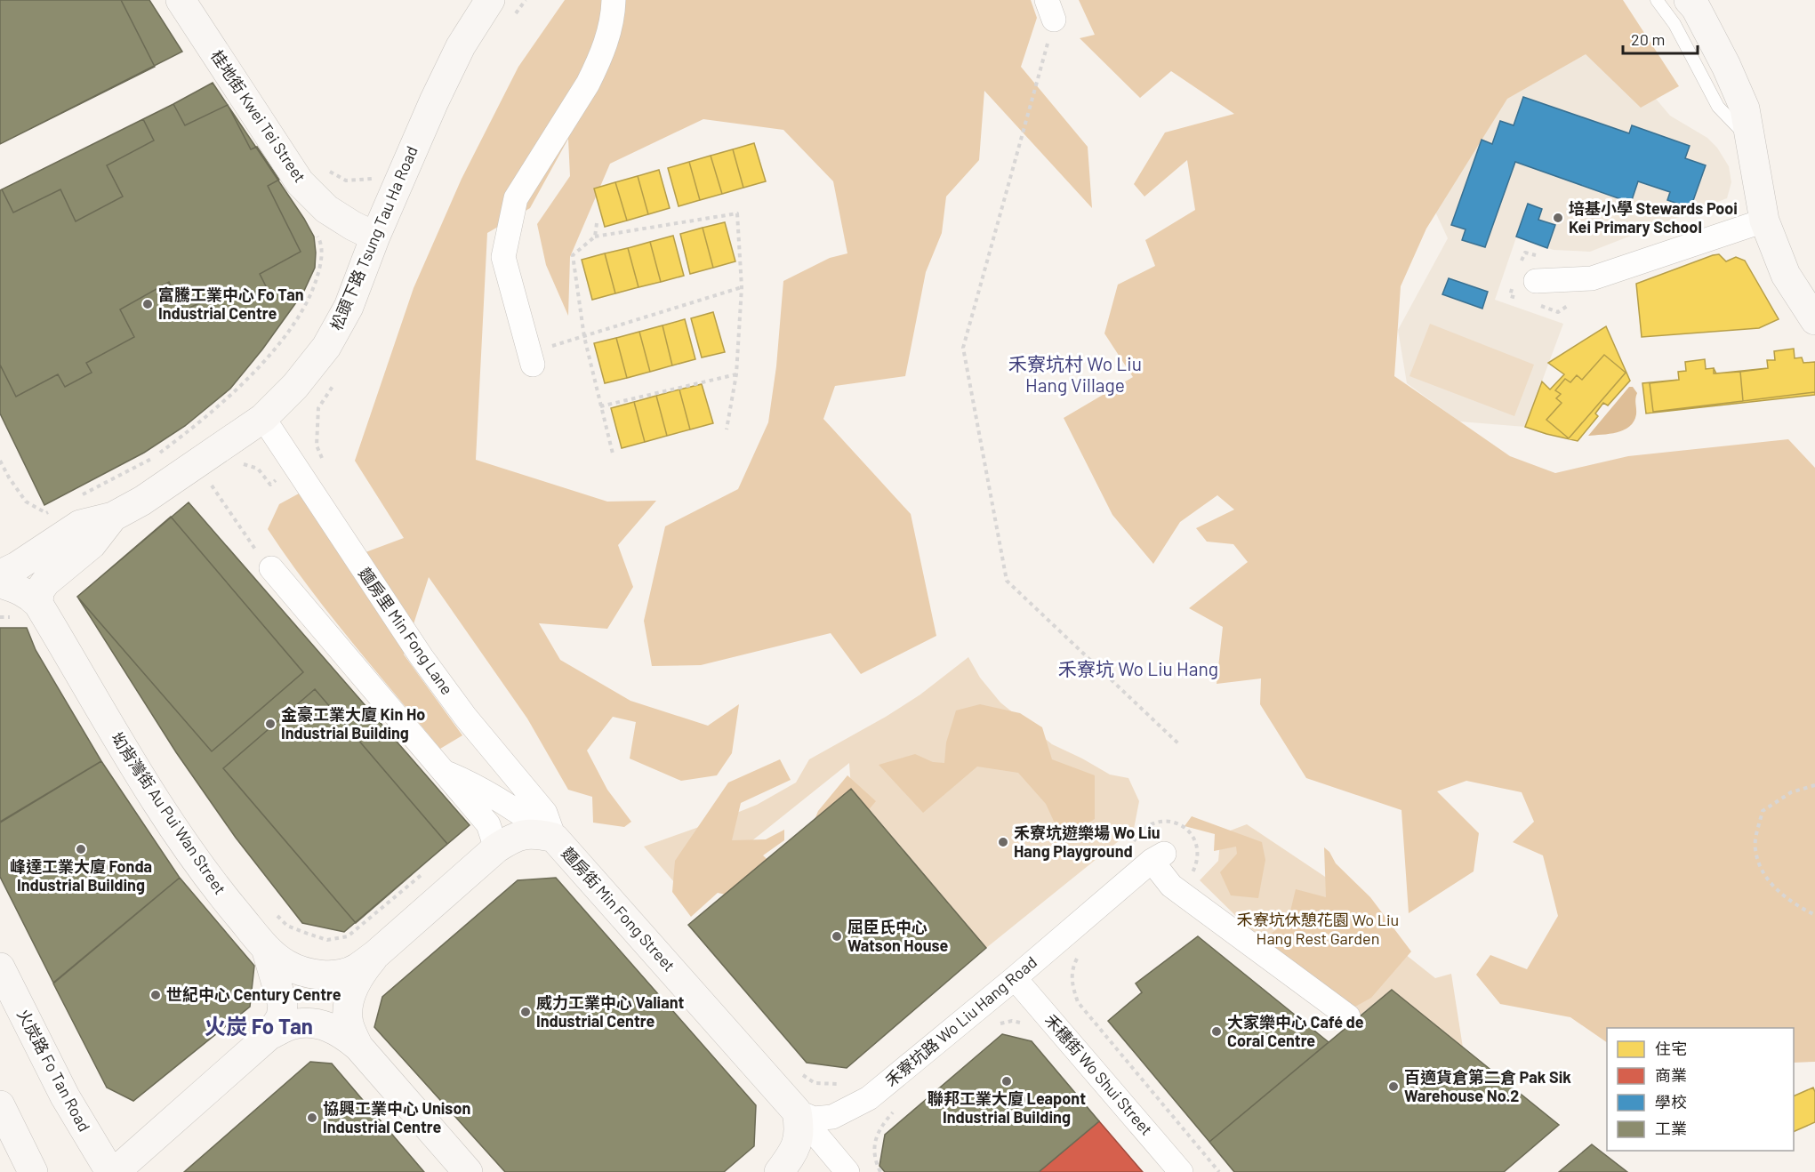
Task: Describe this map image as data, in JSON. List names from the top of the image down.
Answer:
{
  "streets": {
    "street": [
      "桂地街 Kwei Tei Street",
      "松頭下路 Tsung Tau Ha Road",
      "麵房里 Min Fong Lane",
      "㘭背灣街 Au Pui Wan Street",
      "麵房街 Min Fong Street",
      "禾寮坑路 Wo Liu Hang Road",
      "火炭路 Fo Tan Road",
      "禾穗街 Wo Shui Street"
    ]
  },
  "crossings": [
    ["桂地街 Kwei Tei Street", "松頭下路 Tsung Tau Ha Road"],
    ["松頭下路 Tsung Tau Ha Road", "麵房里 Min Fong Lane"],
    ["松頭下路 Tsung Tau Ha Road", "㘭背灣街 Au Pui Wan Street"],
    ["麵房里 Min Fong Lane", "麵房街 Min Fong Street"],
    ["㘭背灣街 Au Pui Wan Street", "麵房街 Min Fong Street"],
    ["麵房街 Min Fong Street", "禾寮坑路 Wo Liu Hang Road"],
    ["禾寮坑路 Wo Liu Hang Road", "禾穗街 Wo Shui Street"]
  ],
  "districts": ["禾寮坑村 Wo Liu Hang Village", "禾寮坑 Wo Liu Hang", "火炭 Fo Tan"],
  "parks": ["禾寮坑休憩花園 Wo Liu Hang Rest Garden"],
  "places": [
    "培基小學 Stewards Pooi Kei Primary School",
    "富騰工業中心 Fo Tan Industrial Centre",
    "金豪工業大廈 Kin Ho Industrial Building",
    "禾寮坑遊樂場 Wo Liu Hang Playground",
    "峰達工業大廈 Fonda Industrial Building",
    "屈臣氏中心 Watson House",
    "世紀中心 Century Centre",
    "威力工業中心 Valiant Industrial Centre",
    "大家樂中心 Café de Coral Centre",
    "聯邦工業大廈 Leapont Industrial Building",
    "百適貨倉第二倉 Pak Sik Warehouse No.2",
    "協興工業中心 Unison Industrial Centre"
  ],
  "legend": [
    "住宅",
    "商業",
    "學校",
    "工業"
  ],
  "scale_bar": "20 m"
}
